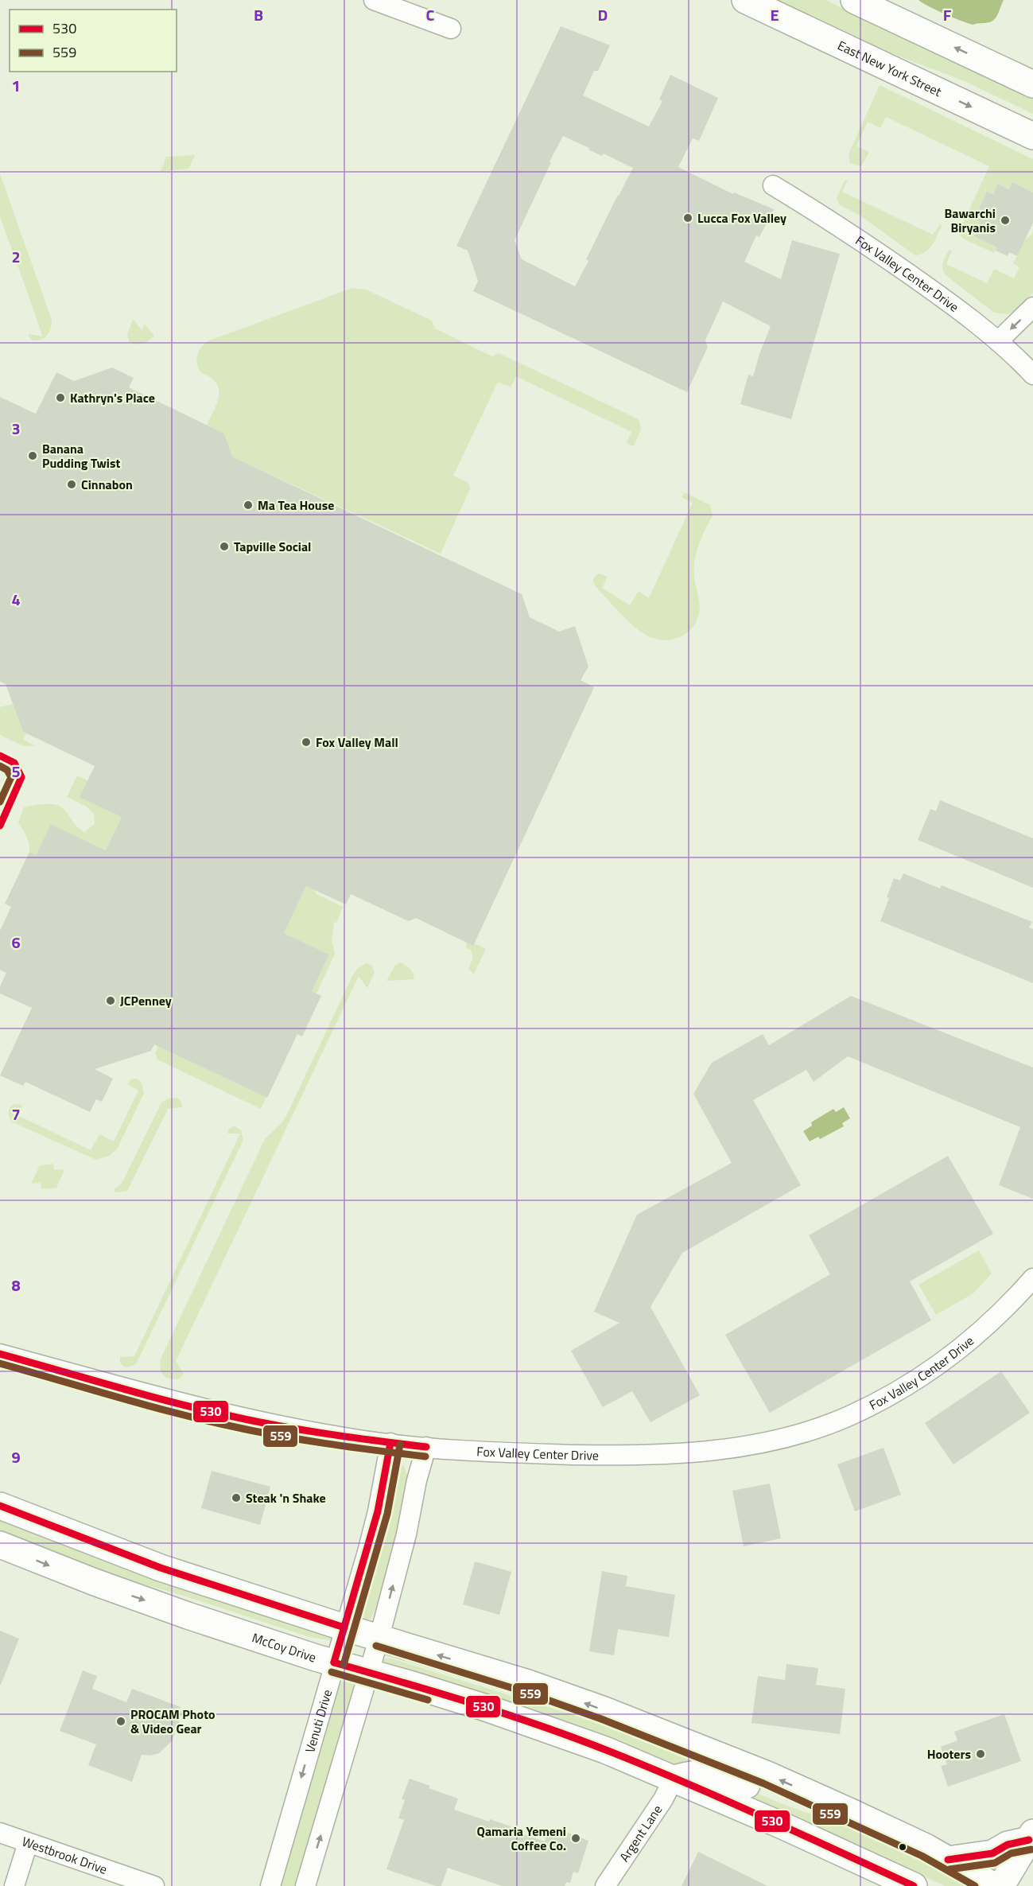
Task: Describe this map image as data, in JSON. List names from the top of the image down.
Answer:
{
  "streets": {
    "street": [
      "East New York Street",
      "Fox Valley Center Drive",
      "McCoy Drive",
      "Venuti Drive",
      "Argent Lane",
      "Westbrook Drive"
    ]
  },
  "crossings": [
    ["Fox Valley Center Drive", "Venuti Drive"],
    ["McCoy Drive", "Venuti Drive"],
    ["McCoy Drive", "Argent Lane"]
  ],
  "places": [
    "Lucca Fox Valley",
    "Bawarchi Biryanis",
    "Kathryn's Place",
    "Banana Pudding Twist",
    "Cinnabon",
    "Ma Tea House",
    "Tapville Social",
    "Fox Valley Mall",
    "JCPenney",
    "Steak 'n Shake",
    "PROCAM Photo & Video Gear",
    "Hooters",
    "Qamaria Yemeni Coffee Co."
  ],
  "lines": ["transit line 530", "transit line 559"],
  "legend": ["530", "559"],
  "grid": {
    "columns": [
      "B",
      "C",
      "D",
      "E",
      "F"
    ],
    "rows": [
      "1",
      "2",
      "3",
      "4",
      "5",
      "6",
      "7",
      "8",
      "9"
    ]
  }
}
